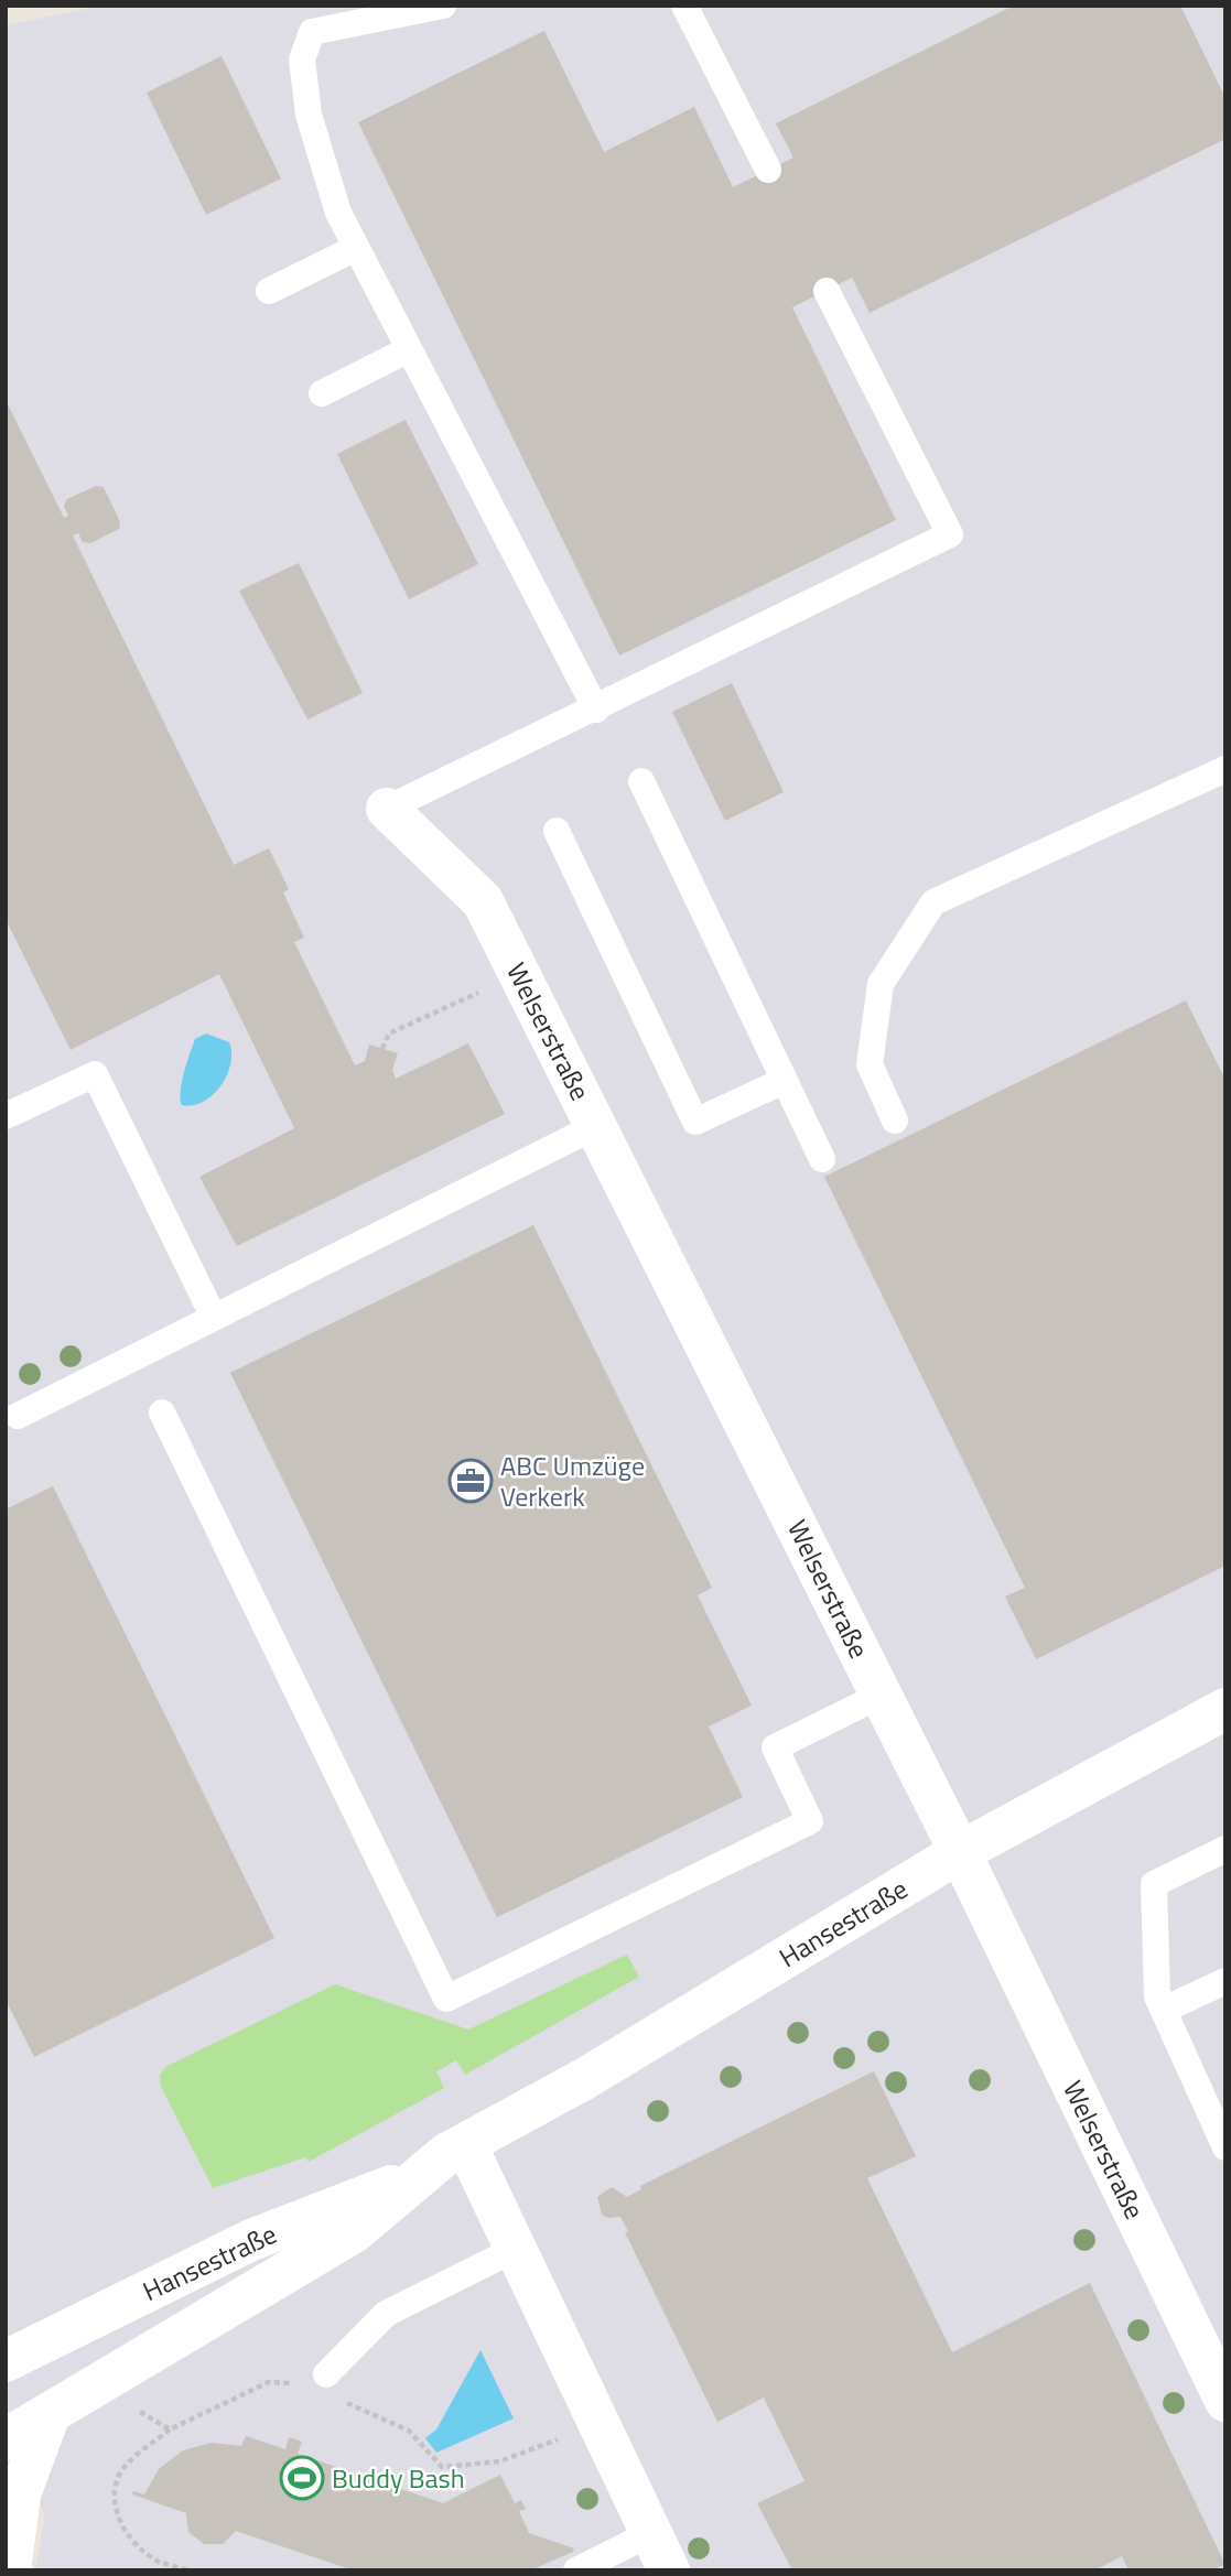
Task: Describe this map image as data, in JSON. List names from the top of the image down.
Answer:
{
  "streets": {
    "street": ["Welserstraße", "Hansestraße"]
  },
  "crossings": [
    ["Welserstraße", "Hansestraße"]
  ],
  "places": {
    "office": ["ABC Umzüge Verkerk"],
    "sports": ["Buddy Bash"]
  }
}
